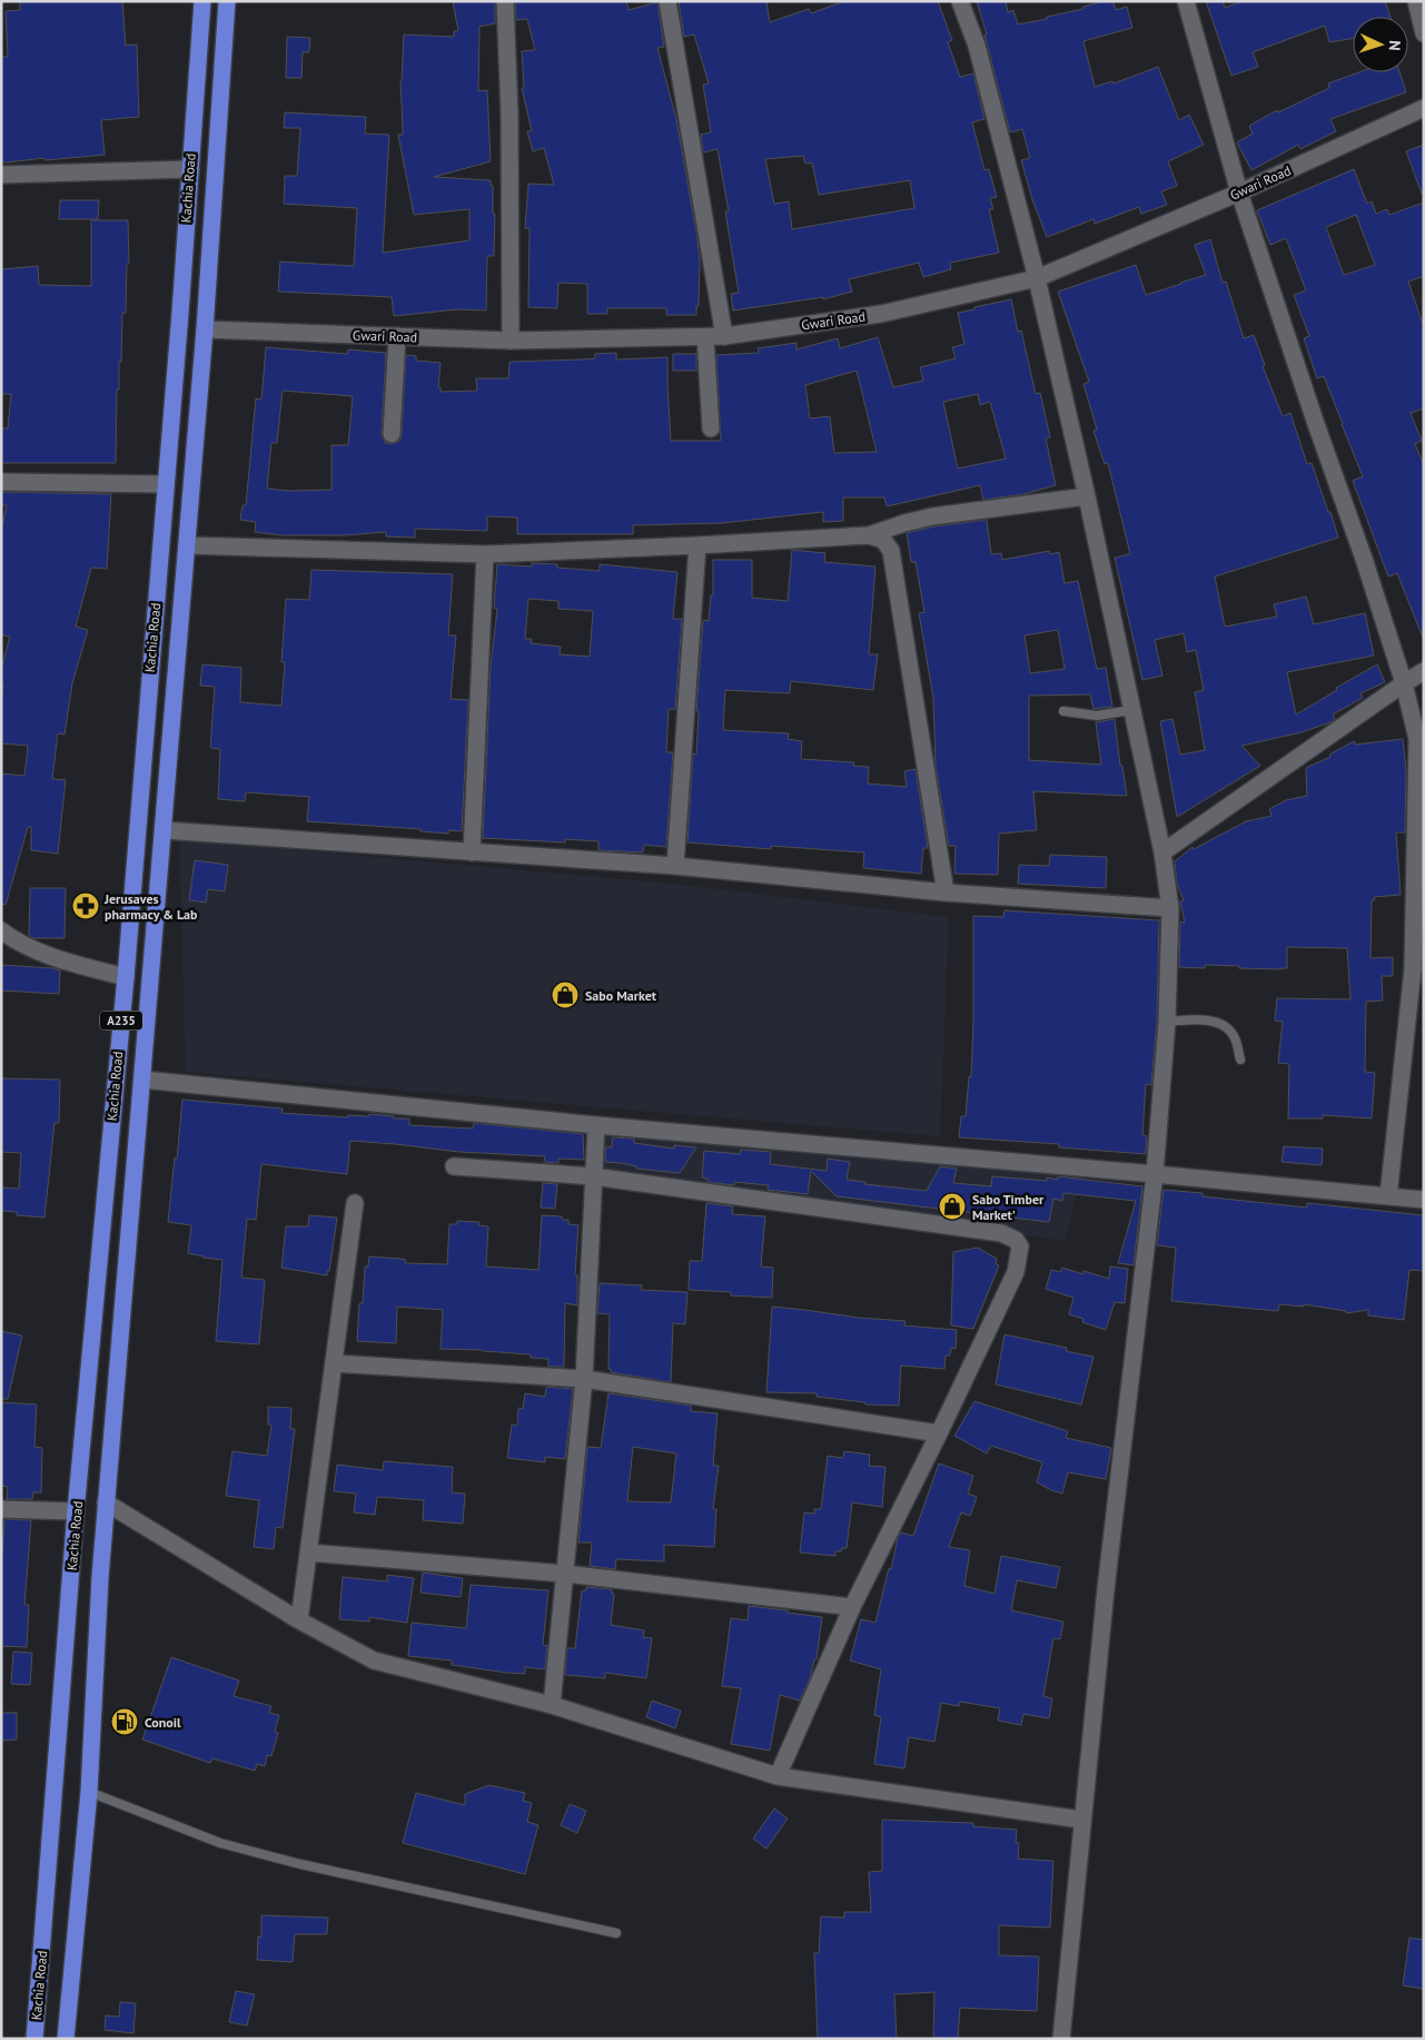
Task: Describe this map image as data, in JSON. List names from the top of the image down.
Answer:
{
  "streets": {
    "highway": ["Kachia Road", "A235"],
    "street": ["Gwari Road"]
  },
  "crossings": [
    ["Gwari Road", "Kachia Road"]
  ],
  "places": {
    "pharmacy": ["Jerusaves pharmacy & Lab"],
    "shop": ["Sabo Market", "Sabo Timber Market'"],
    "fuel station": ["Conoil"]
  },
  "north": "right"
}
